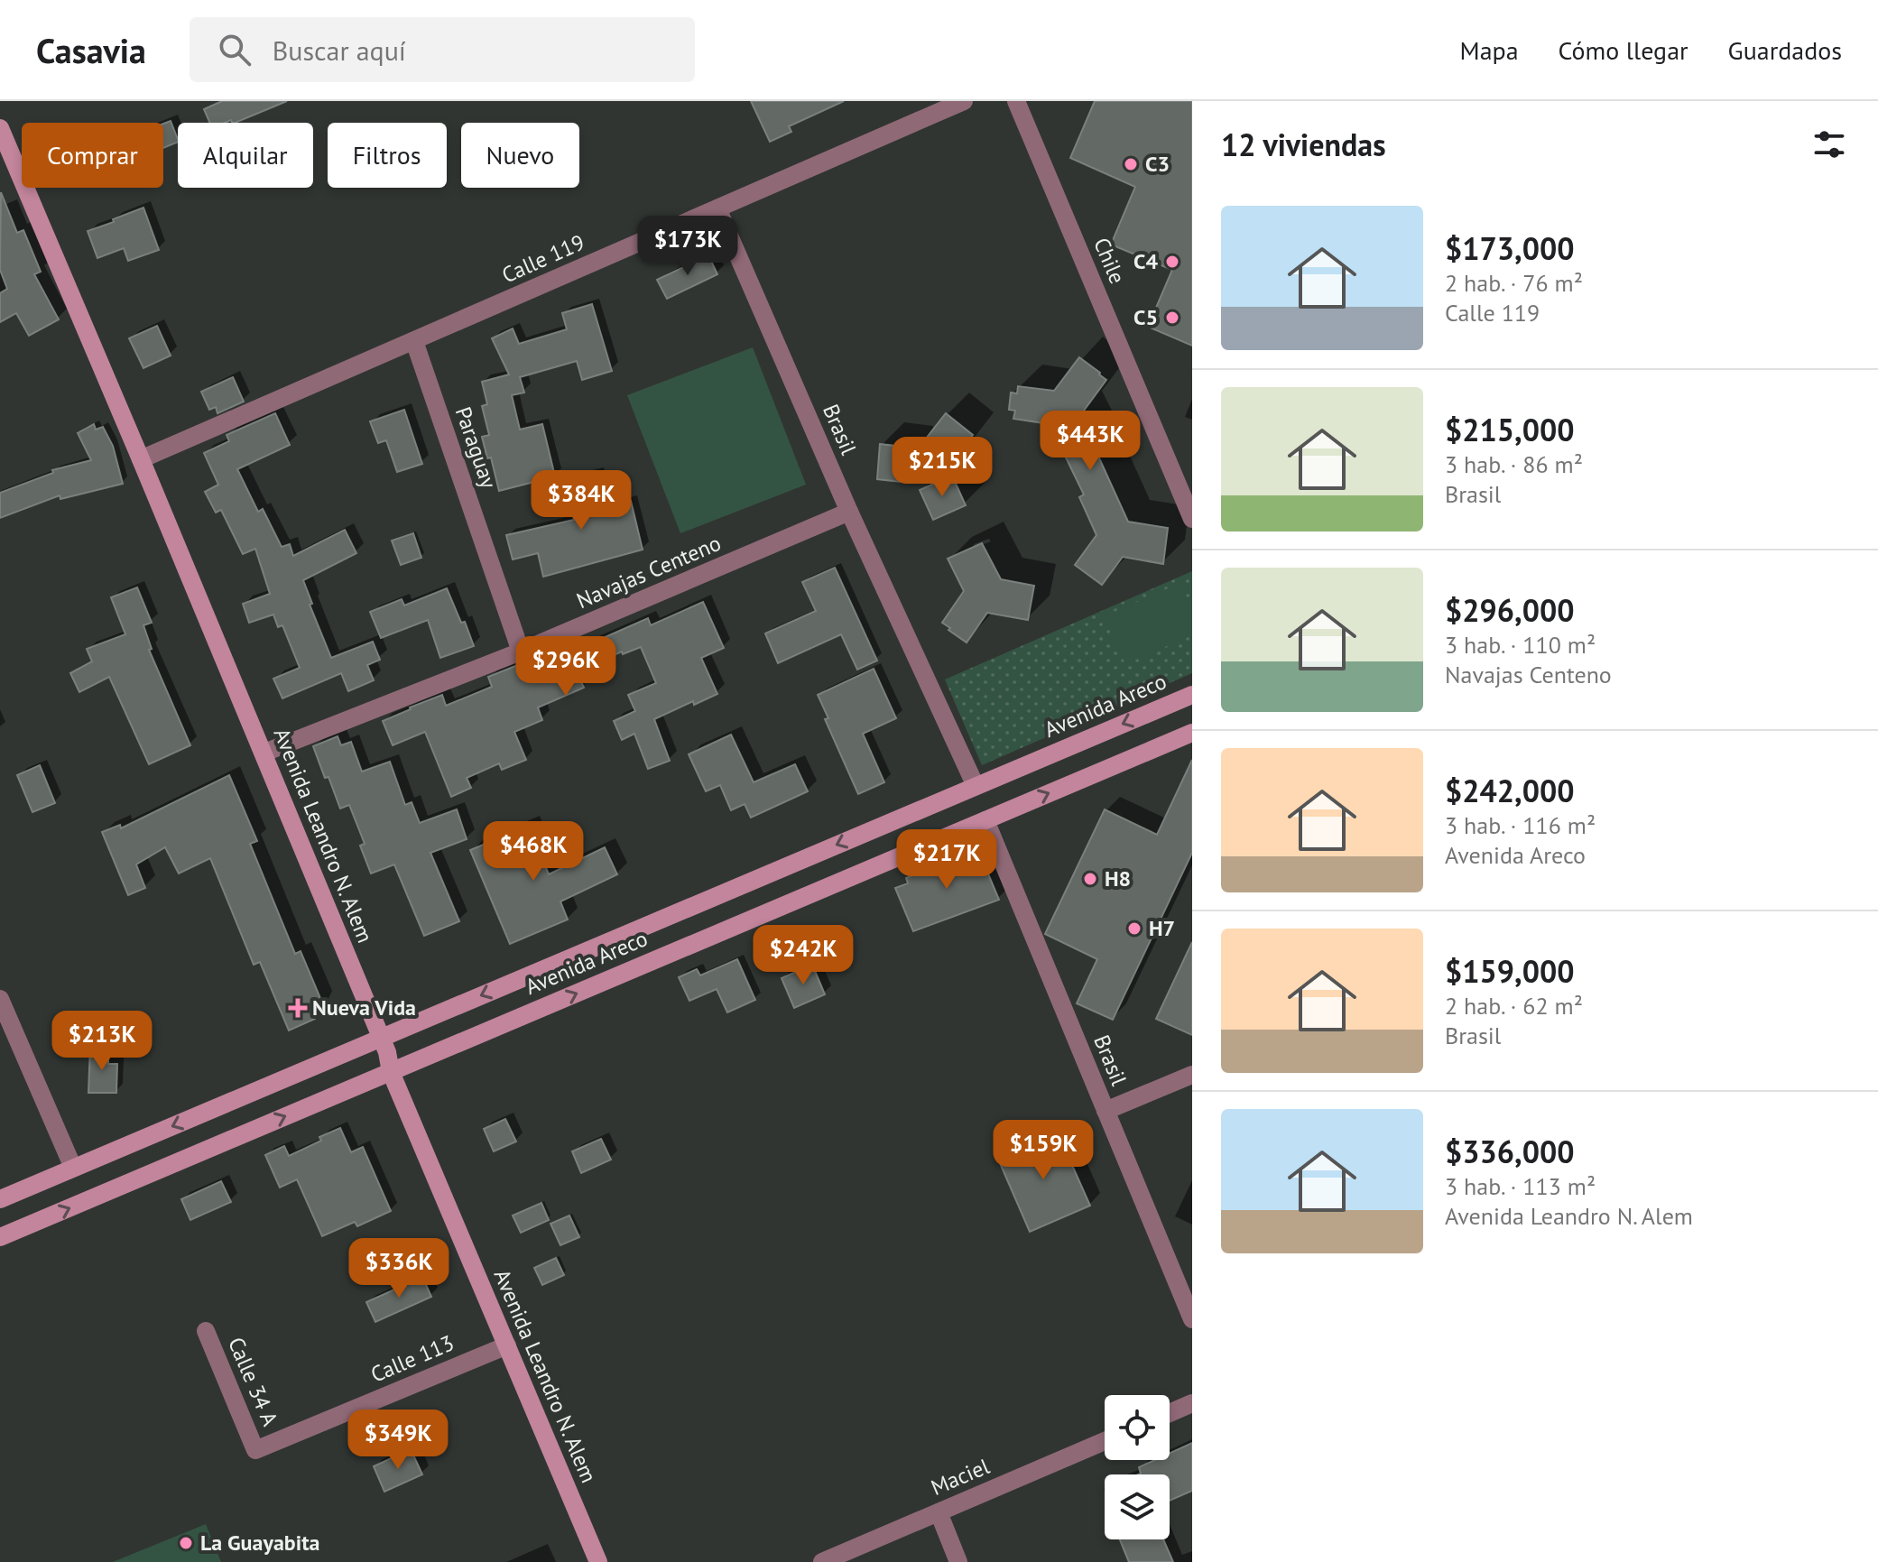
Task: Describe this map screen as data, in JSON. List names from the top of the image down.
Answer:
{
  "streets": {
    "main road": ["Avenida Areco", "Avenida Leandro N. Alem"],
    "street": [
      "Calle 119",
      "Chile",
      "Brasil",
      "Paraguay",
      "Navajas Centeno",
      "Calle 113",
      "Calle 34 A",
      "Maciel"
    ]
  },
  "crossings": [
    ["Calle 119", "Brasil"],
    ["Calle 119", "Paraguay"],
    ["Calle 119", "Avenida Leandro N. Alem"],
    ["Brasil", "Navajas Centeno"],
    ["Brasil", "Avenida Areco"],
    ["Paraguay", "Navajas Centeno"],
    ["Navajas Centeno", "Avenida Leandro N. Alem"],
    ["Avenida Areco", "Avenida Leandro N. Alem"],
    ["Avenida Leandro N. Alem", "Calle 113"],
    ["Calle 113", "Calle 34 A"]
  ],
  "places": {
    "other": [
      "C3",
      "C4",
      "C5",
      "H8",
      "H7",
      "La Guayabita"
    ],
    "health": ["Nueva Vida"]
  },
  "page": {
    "header": "Casavia",
    "search": "Buscar aquí",
    "nav": ["Mapa", "Cómo llegar", "Guardados"],
    "heading": "12 viviendas",
    "chip": [
      "Comprar",
      "Alquilar",
      "Filtros",
      "Nuevo"
    ],
    "list": [
      {
        "name": "$173,000",
        "note": "2 hab. · 76 m² · Calle 119"
      },
      {
        "name": "$215,000",
        "note": "3 hab. · 86 m² · Brasil"
      },
      {
        "name": "$296,000",
        "note": "3 hab. · 110 m² · Navajas Centeno"
      },
      {
        "name": "$242,000",
        "note": "3 hab. · 116 m² · Avenida Areco"
      },
      {
        "name": "$159,000",
        "note": "2 hab. · 62 m² · Brasil"
      },
      {
        "name": "$336,000",
        "note": "3 hab. · 113 m² · Avenida Leandro N. Alem"
      }
    ],
    "price": [
      "$173K",
      "$443K",
      "$215K",
      "$384K",
      "$296K",
      "$468K",
      "$217K",
      "$242K",
      "$213K",
      "$159K",
      "$336K",
      "$349K"
    ]
  }
}
